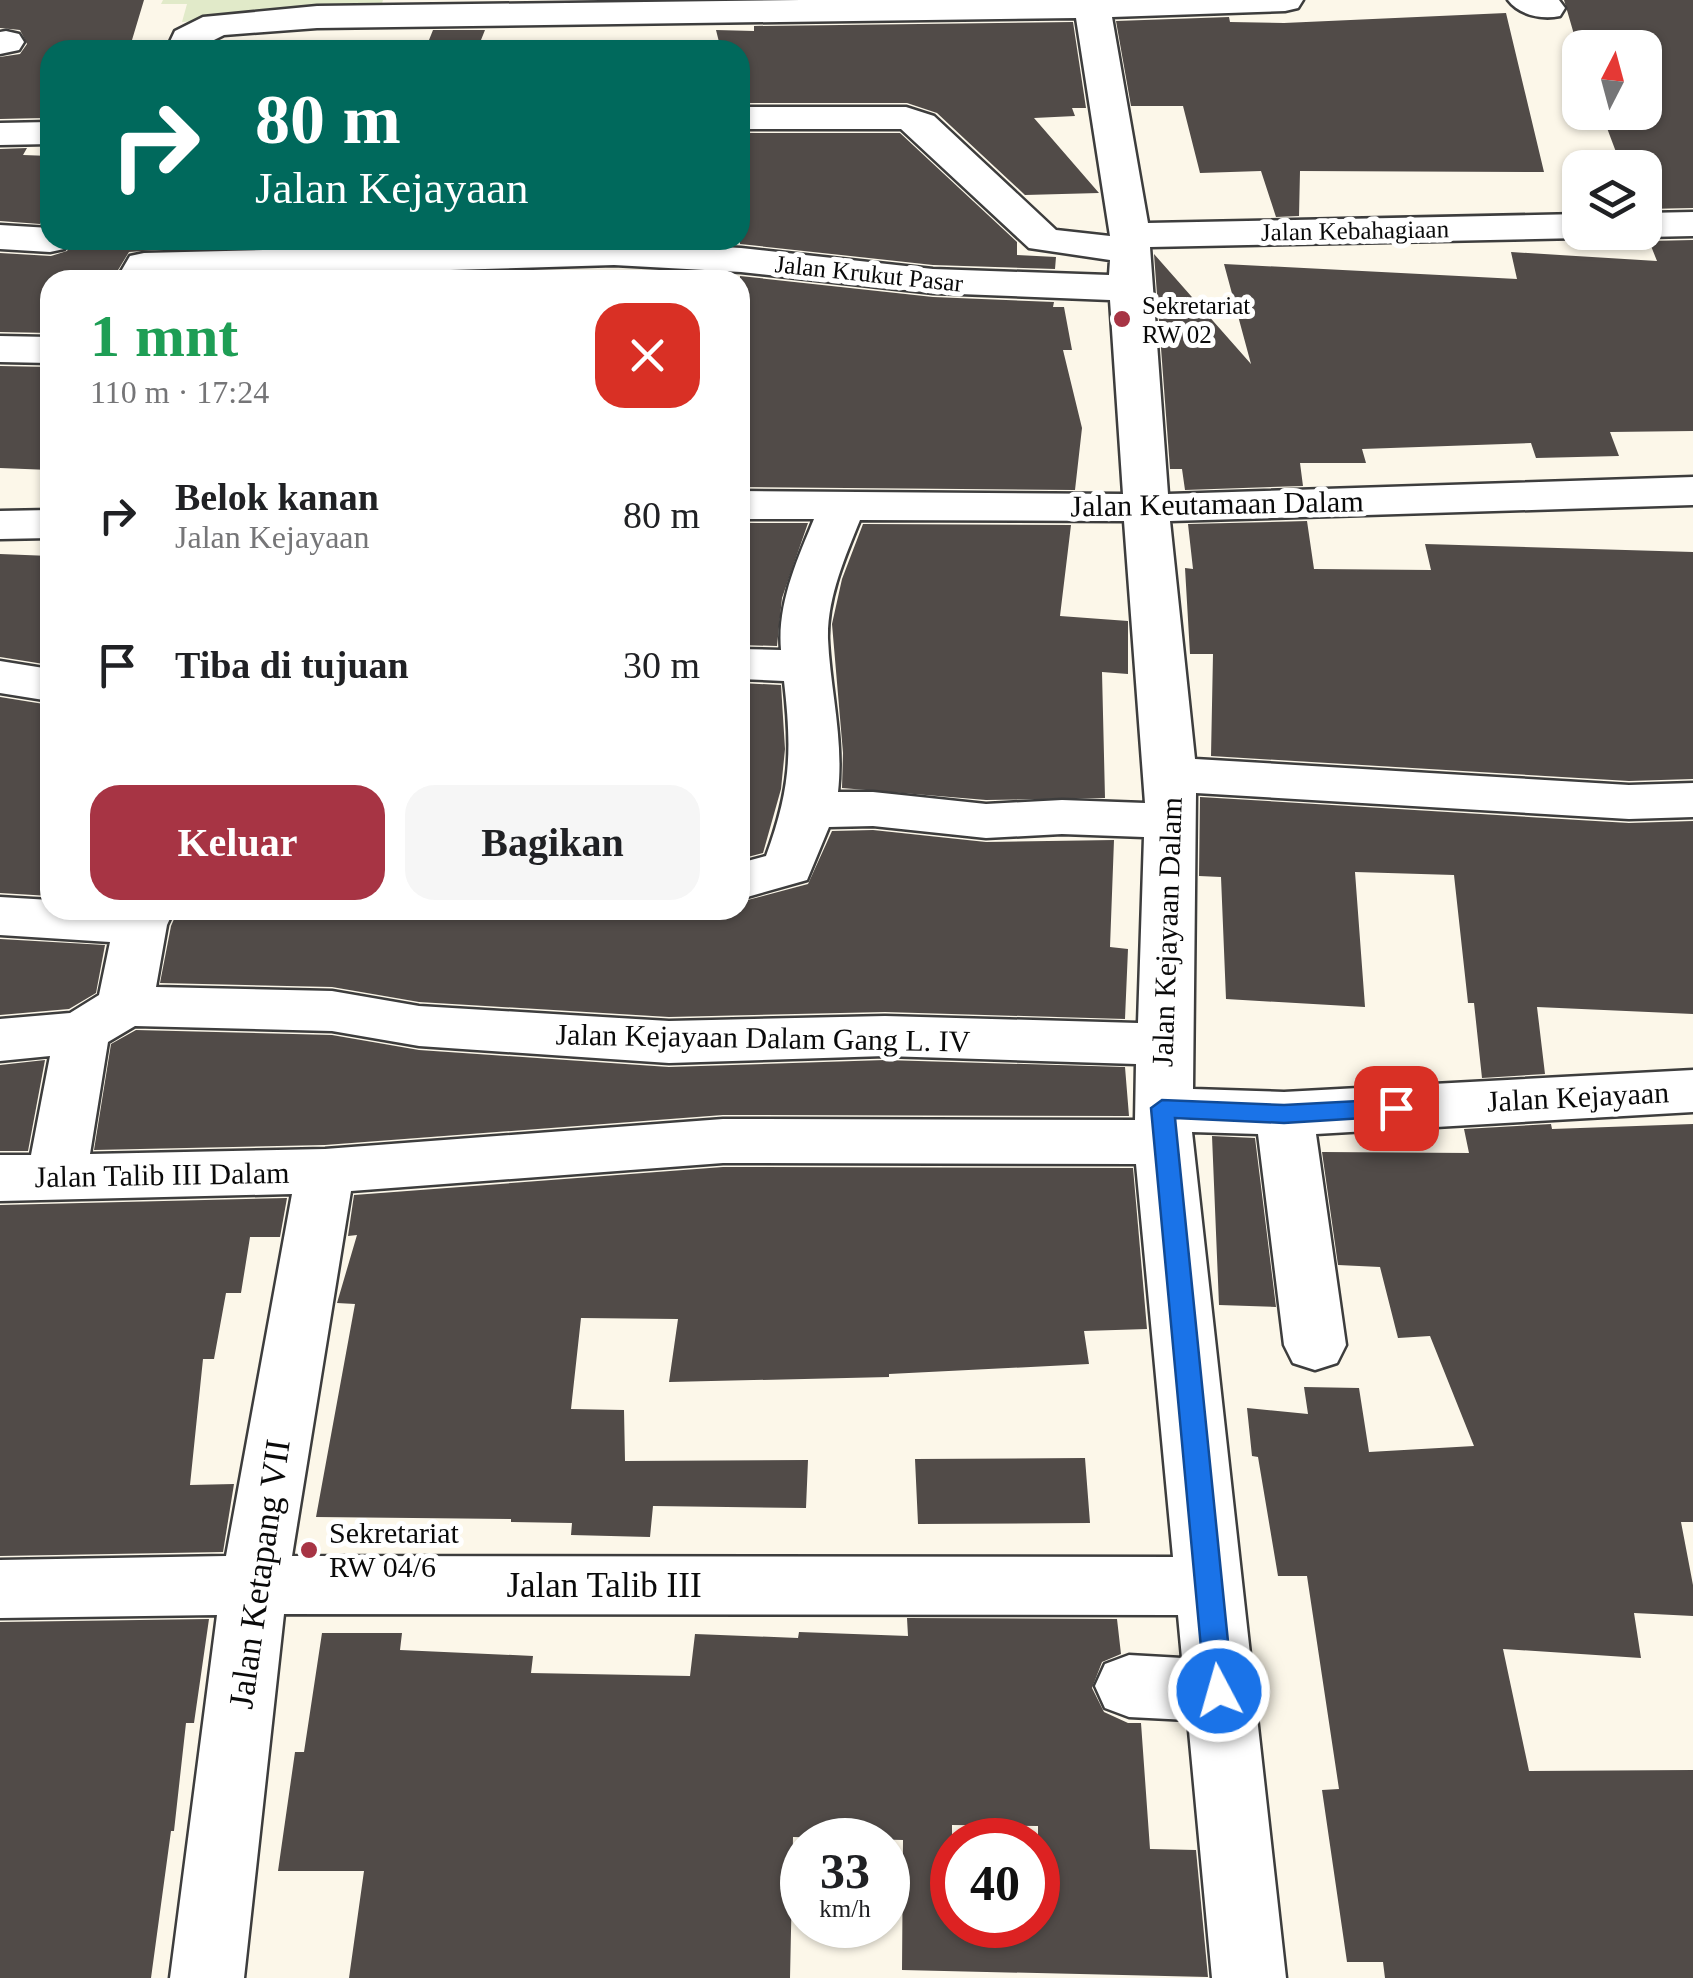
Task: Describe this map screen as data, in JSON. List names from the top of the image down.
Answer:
{
  "streets": {
    "street": [
      "Jalan Kebahagiaan",
      "Jalan Krukut Pasar",
      "Jalan Keutamaan Dalam",
      "Jalan Kejayaan Dalam",
      "Jalan Kejayaan Dalam Gang L. IV",
      "Jalan Kejayaan",
      "Jalan Talib III Dalam",
      "Jalan Ketapang VII",
      "Jalan Talib III"
    ]
  },
  "crossings": [
    ["Jalan Kebahagiaan", "Jalan Krukut Pasar"],
    ["Jalan Kebahagiaan", "Jalan Kejayaan Dalam"],
    ["Jalan Krukut Pasar", "Jalan Kejayaan Dalam"],
    ["Jalan Keutamaan Dalam", "Jalan Kejayaan Dalam"],
    ["Jalan Kejayaan Dalam", "Jalan Kejayaan Dalam Gang L. IV"],
    ["Jalan Kejayaan Dalam", "Jalan Kejayaan"],
    ["Jalan Kejayaan Dalam", "Jalan Talib III"],
    ["Jalan Talib III Dalam", "Jalan Ketapang VII"],
    ["Jalan Ketapang VII", "Jalan Talib III"]
  ],
  "places": ["Sekretariat RW 02", "Sekretariat RW 04/6"],
  "north": "top",
  "page": {
    "turn": ["80 m", "Jalan Kejayaan"],
    "heading": ["1 mnt", "110 m · 17:24"],
    "list": [
      {
        "name": "Belok kanan",
        "note": "Jalan Kejayaan",
        "value": "80 m"
      },
      {
        "name": "Tiba di tujuan",
        "value": "30 m"
      }
    ],
    "buttons": ["Keluar", "Bagikan"],
    "speed": "33 km/h",
    "limit": "40"
  }
}
